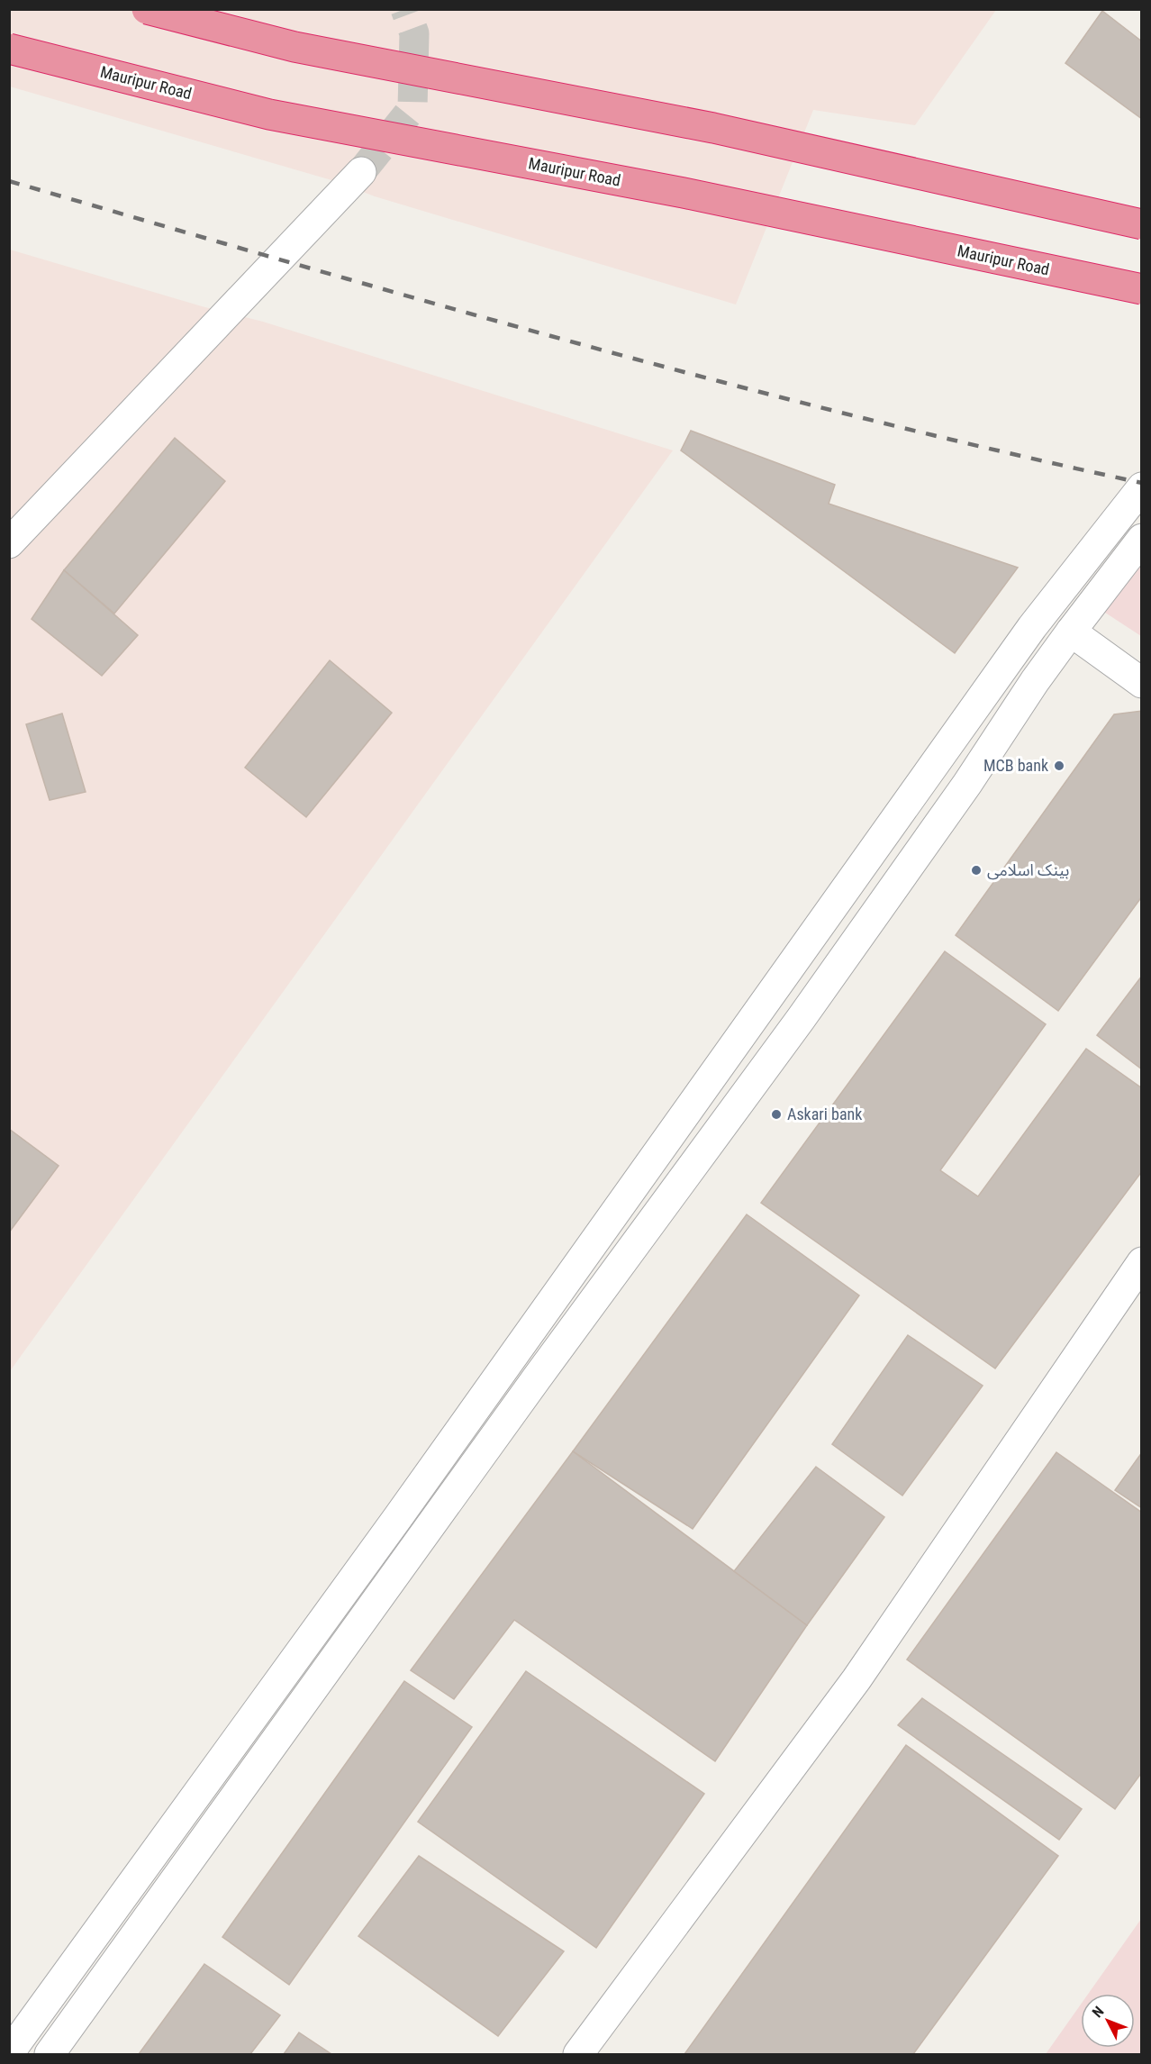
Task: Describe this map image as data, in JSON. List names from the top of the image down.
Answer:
{
  "streets": {
    "highway": ["Mauripur Road"]
  },
  "places": ["MCB bank", "بینک اسلامی", "Askari bank"],
  "north": "top left"
}
